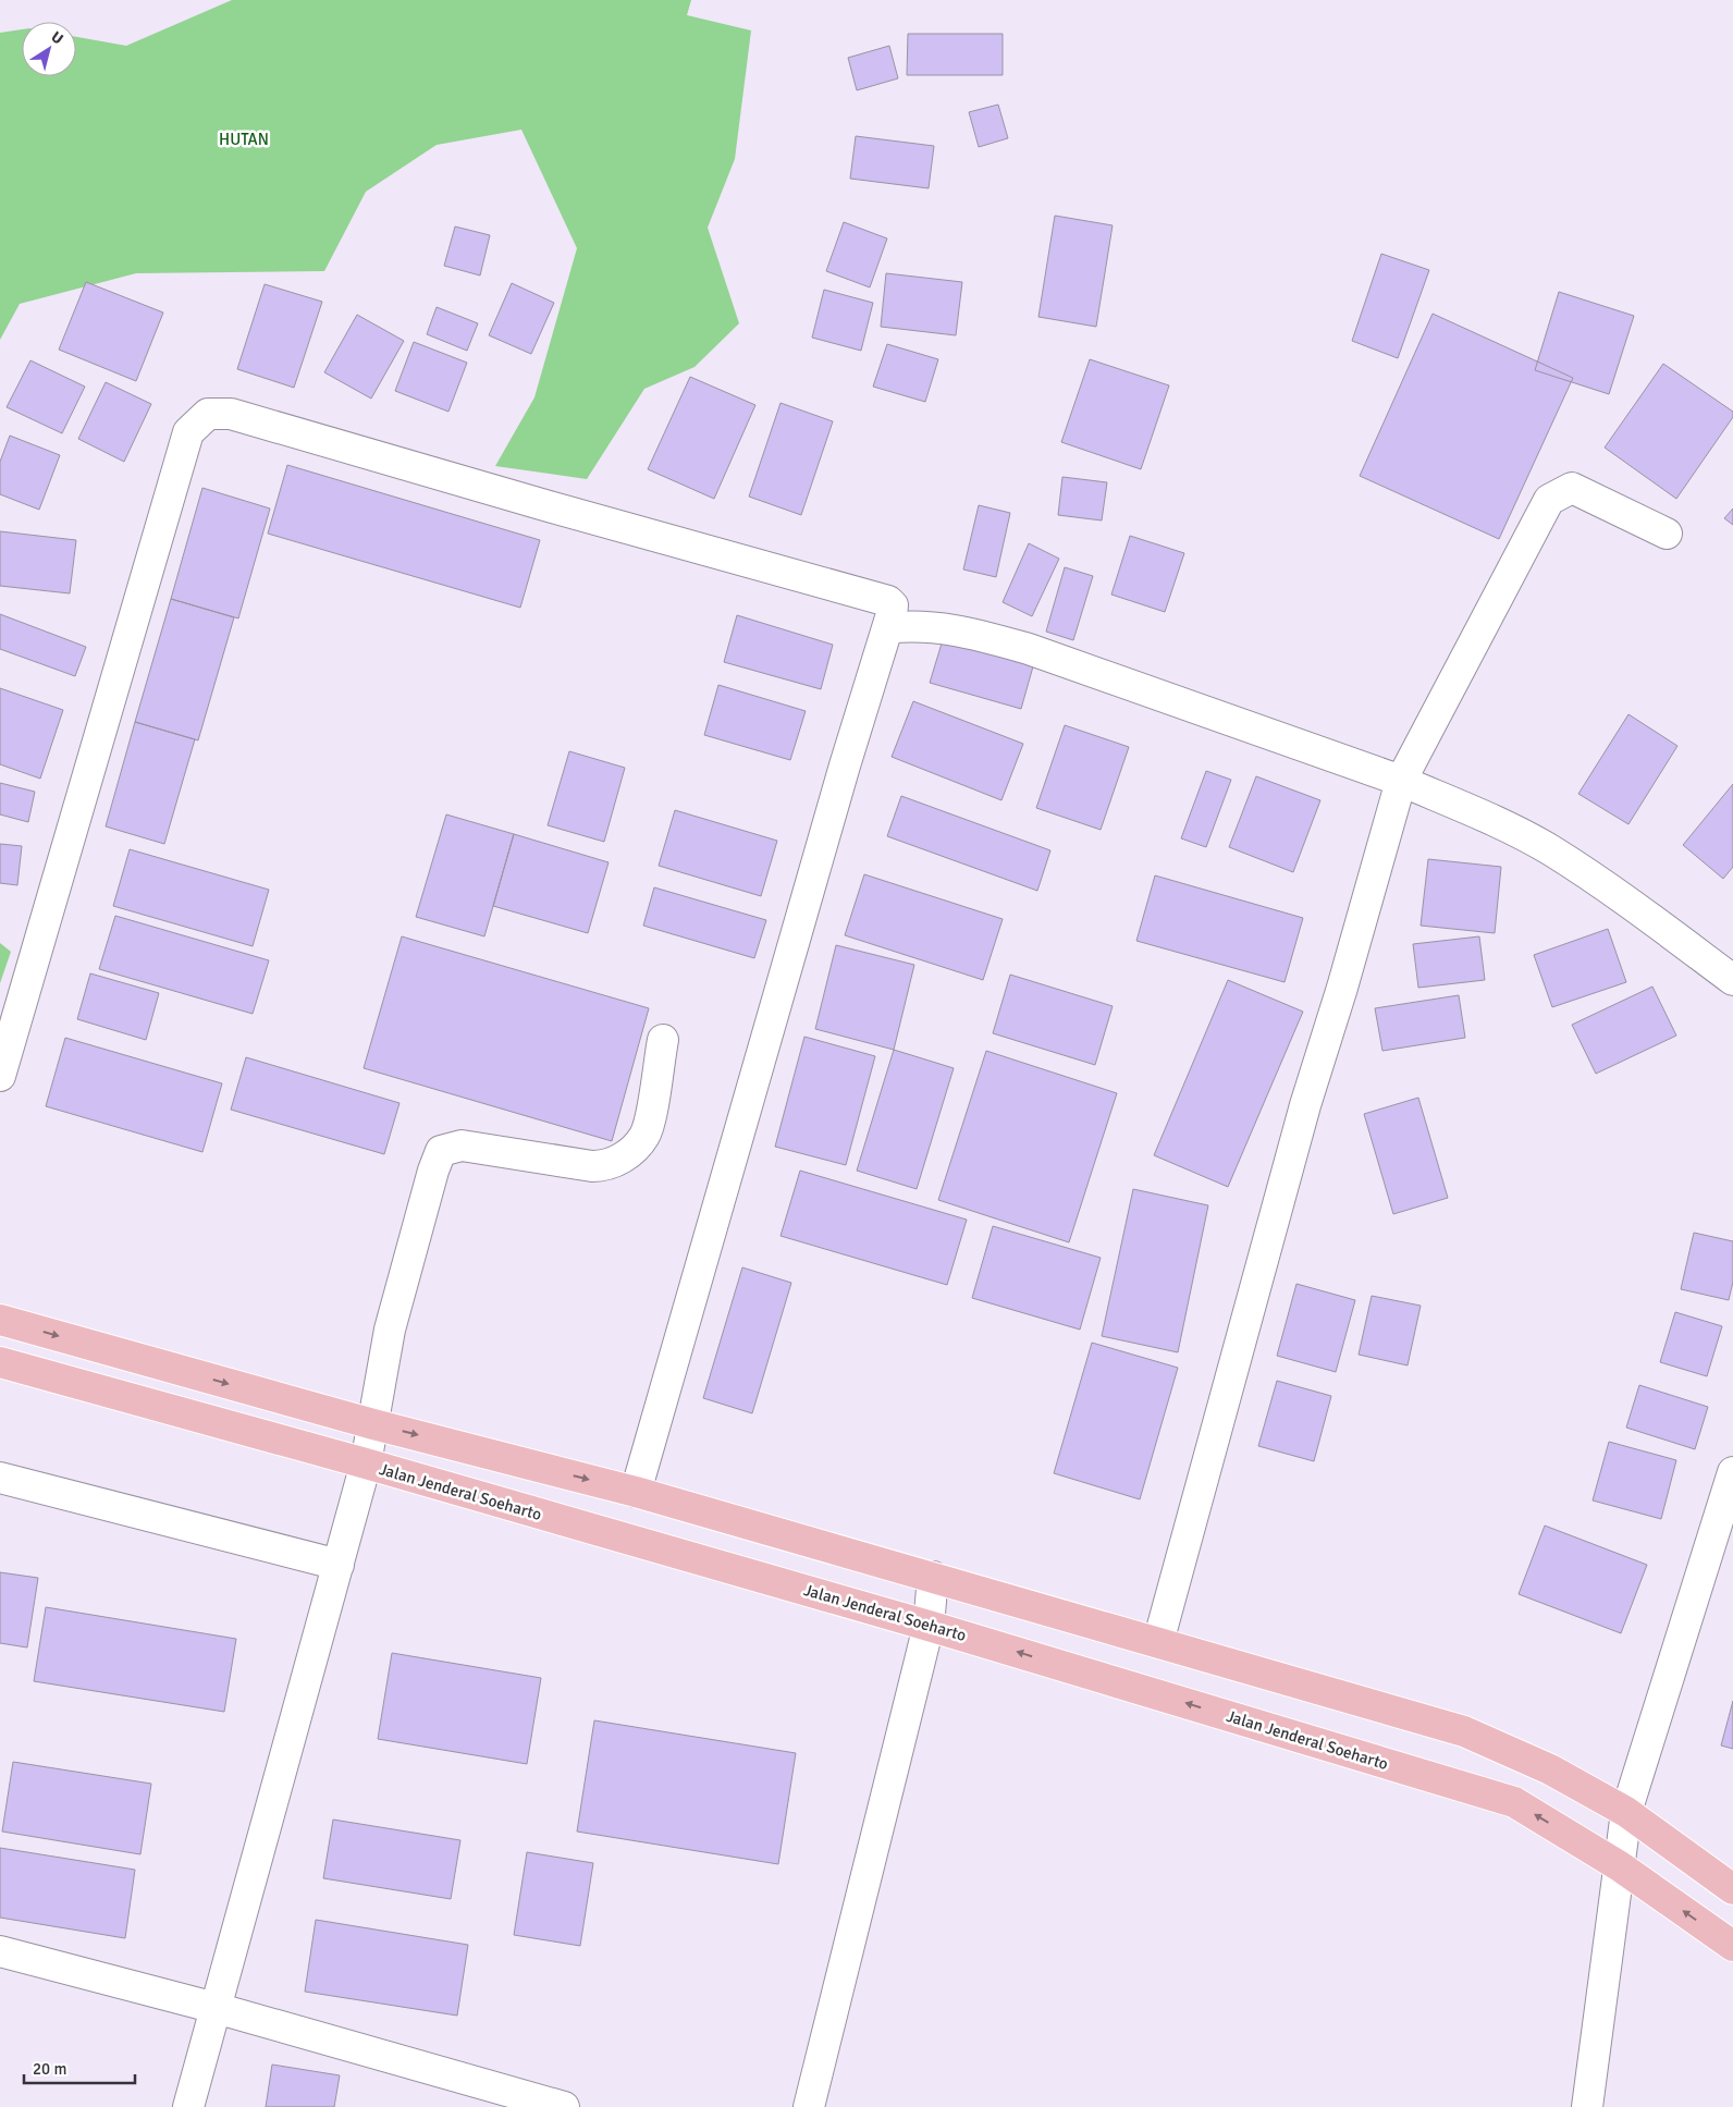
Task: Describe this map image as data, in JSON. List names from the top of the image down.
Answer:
{
  "streets": {
    "main road": ["Jalan Jenderal Soeharto"]
  },
  "parks": ["HUTAN"],
  "scale_bar": "20 m",
  "north": "top right"
}
